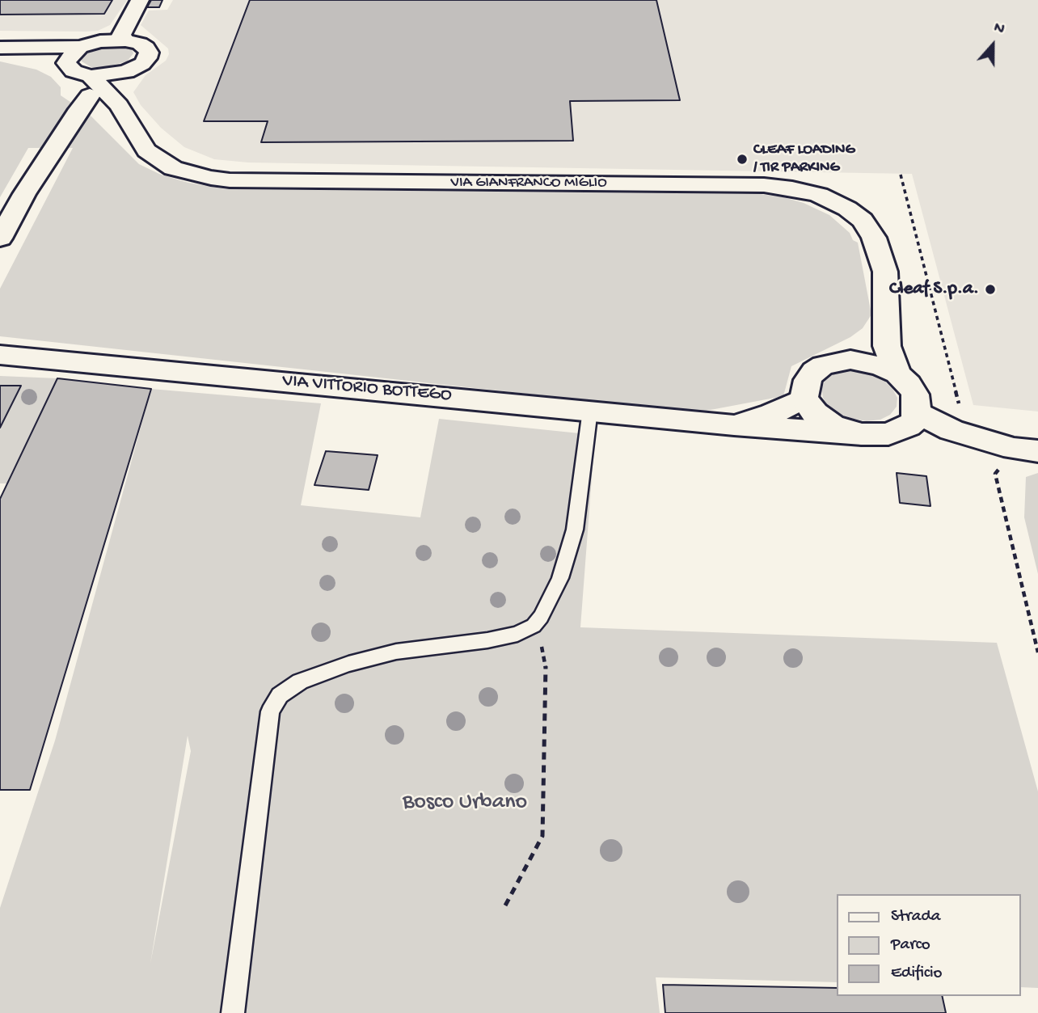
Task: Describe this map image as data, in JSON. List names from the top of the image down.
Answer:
{
  "streets": {
    "street": ["VIA GIANFRANCO MIGLIO", "VIA VITTORIO BOTTEGO"]
  },
  "crossings": [
    ["VIA GIANFRANCO MIGLIO", "VIA VITTORIO BOTTEGO"]
  ],
  "parks": ["Bosco Urbano"],
  "places": ["CLEAF LOADING / TIR PARKING", "Cleaf S.p.a."],
  "legend": ["Strada", "Parco", "Edificio"],
  "north": "top"
}
